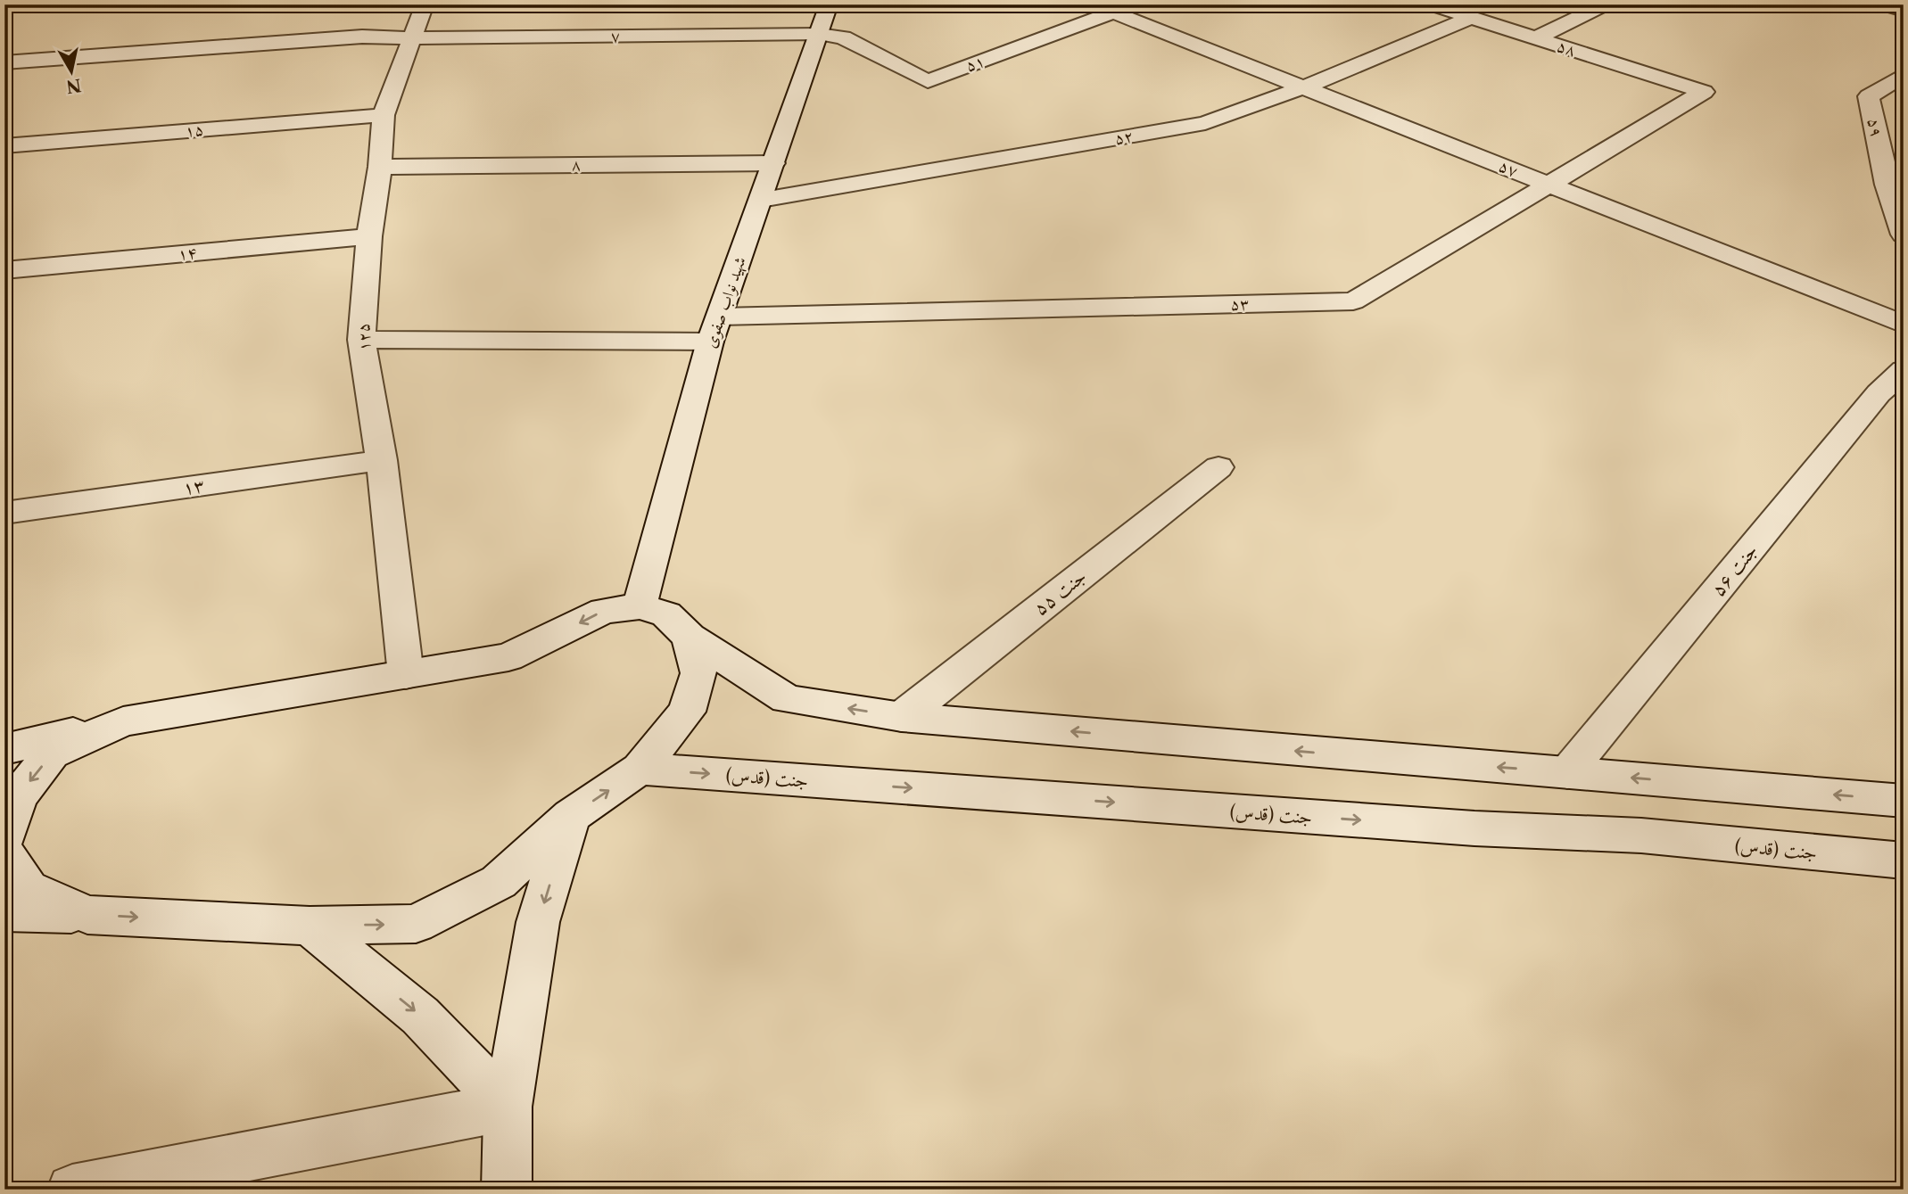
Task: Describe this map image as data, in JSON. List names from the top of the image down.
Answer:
{
  "streets": {
    "street": [
      "۷",
      "۵۸",
      "۵۱",
      "۵۹",
      "۱۵",
      "۵۲",
      "۸",
      "۵۷",
      "۱۴",
      "شهید نواب صفوی",
      "۵۳",
      "۱۲۵",
      "۱۳",
      "جنت ۵۶",
      "جنت ۵۵",
      "جنت (قدس)"
    ]
  },
  "crossings": [
    ["۷", "۵۱"],
    ["۷", "شهید نواب صفوی"],
    ["۷", "۱۲۵"],
    ["۵۸", "۵۲"],
    ["۵۸", "۵۳"],
    ["۵۱", "۵۷"],
    ["۵۱", "شهید نواب صفوی"],
    ["۱۵", "۱۲۵"],
    ["۵۲", "۵۷"],
    ["۵۲", "شهید نواب صفوی"],
    ["۸", "شهید نواب صفوی"],
    ["۸", "۱۲۵"],
    ["۵۷", "۵۳"],
    ["۱۴", "۱۲۵"],
    ["شهید نواب صفوی", "۵۳"],
    ["۵۳", "۱۲۵"],
    ["۱۲۵", "۱۳"]
  ],
  "north": "bottom"
}
